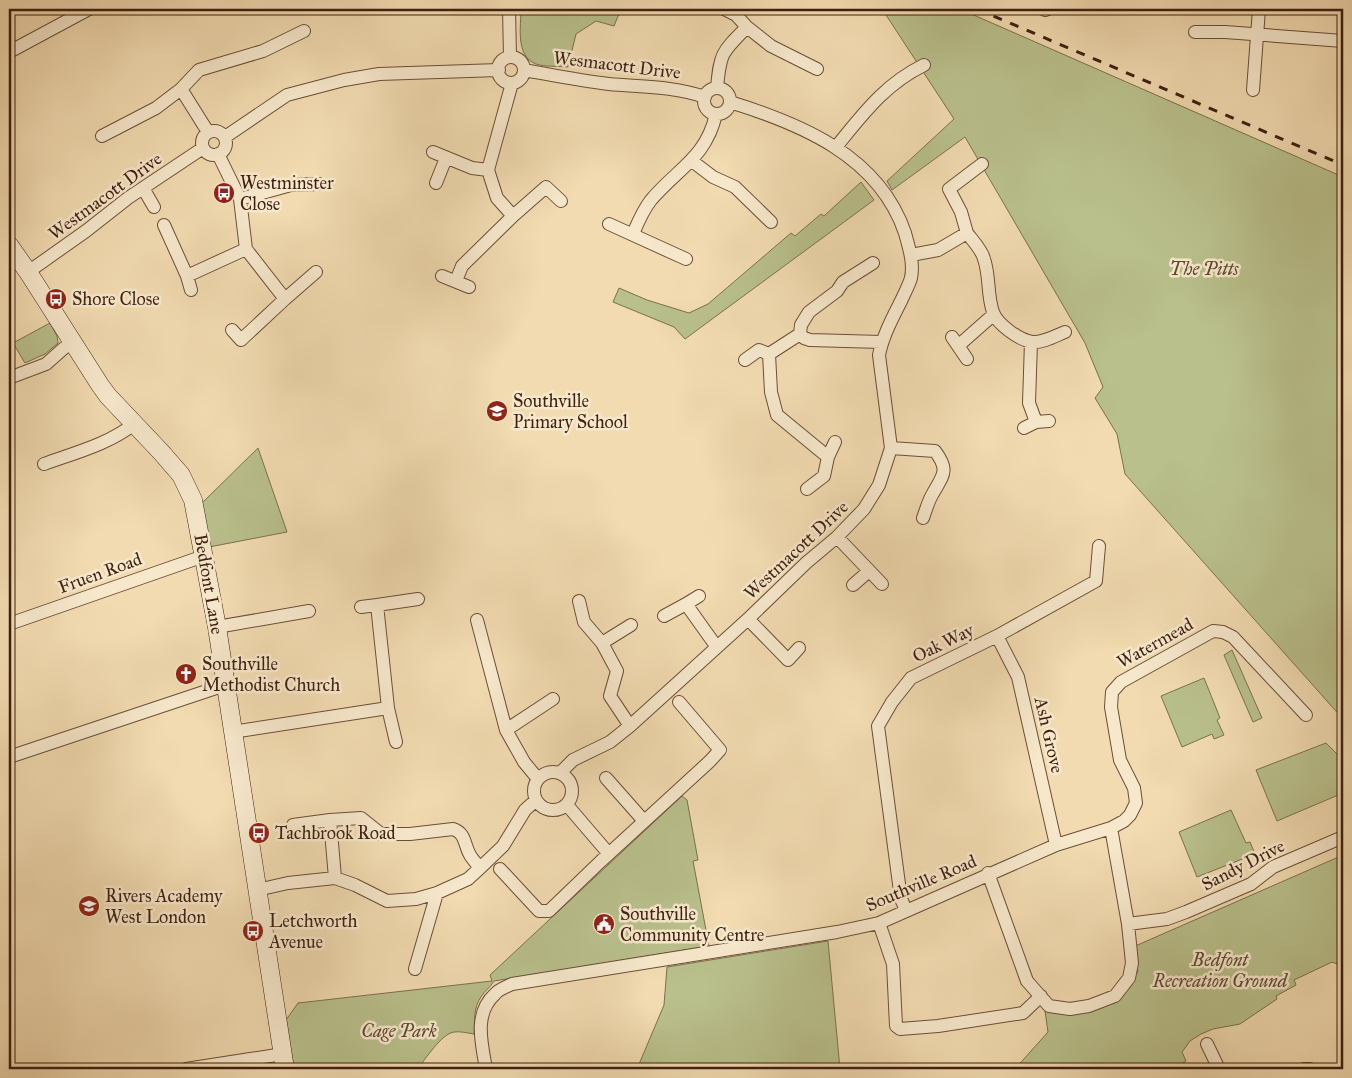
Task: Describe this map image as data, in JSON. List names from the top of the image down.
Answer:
{
  "streets": {
    "main road": ["Bedfont Lane"],
    "street": [
      "Wesmacott Drive",
      "Westmacott Drive",
      "Fruen Road",
      "Oak Way",
      "Watermead",
      "Ash Grove",
      "Sandy Drive",
      "Southville Road"
    ]
  },
  "crossings": [
    ["Wesmacott Drive", "Westmacott Drive"],
    ["Westmacott Drive", "Bedfont Lane"],
    ["Fruen Road", "Bedfont Lane"],
    ["Oak Way", "Ash Grove"],
    ["Oak Way", "Southville Road"],
    ["Watermead", "Southville Road"],
    ["Ash Grove", "Southville Road"]
  ],
  "parks": ["The Pitts", "Bedfont Recreation Ground", "Cage Park"],
  "places": {
    "bus stop": [
      "Westminster Close",
      "Shore Close",
      "Tachbrook Road",
      "Letchworth Avenue"
    ],
    "school or university": ["Southville Primary School", "Rivers Academy West London"],
    "church": ["Southville Methodist Church"],
    "public building": ["Southville Community Centre"]
  }
}
